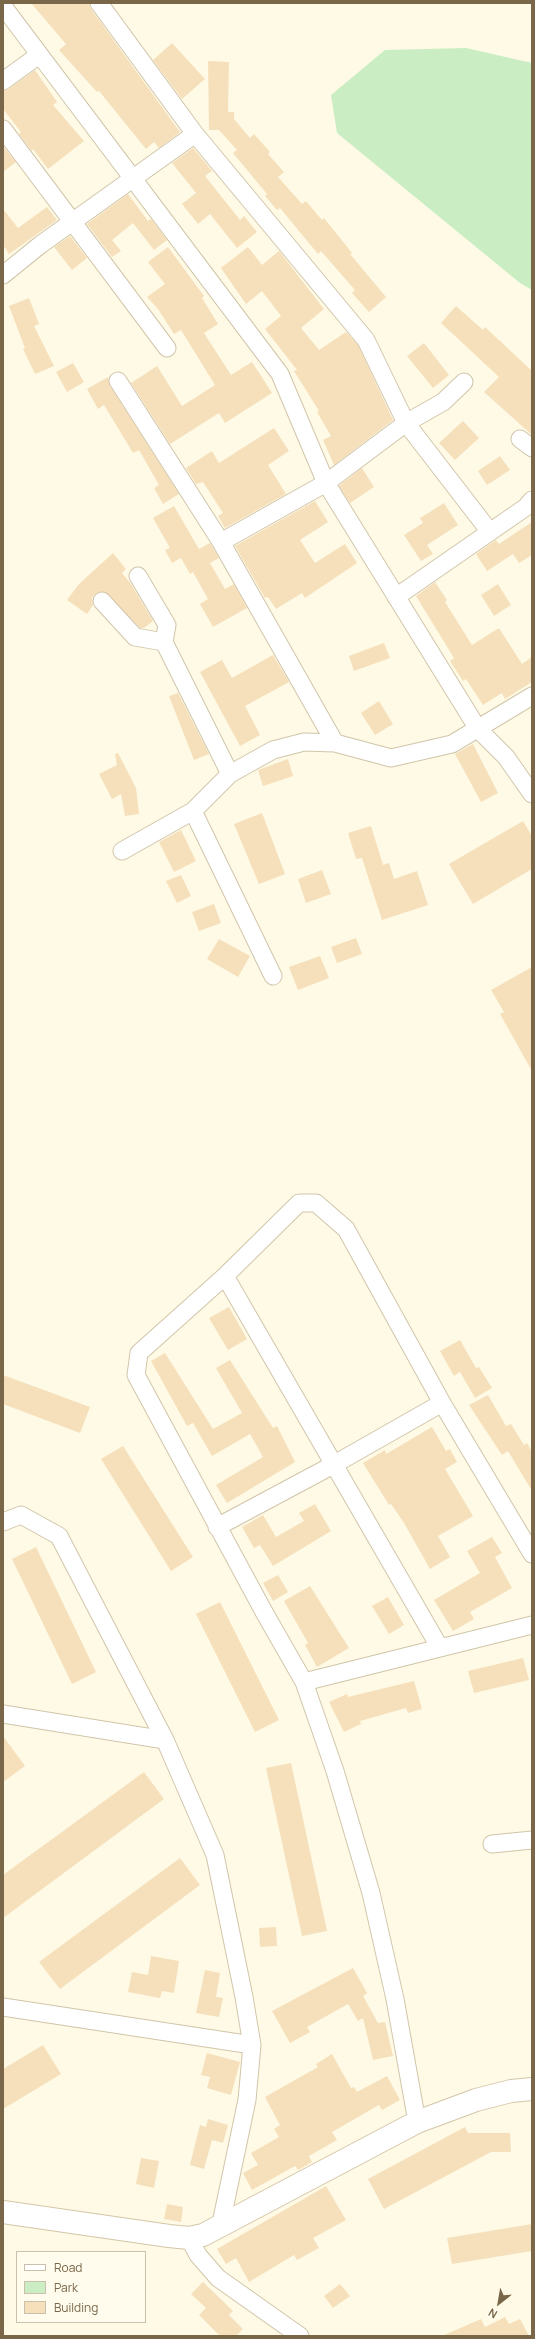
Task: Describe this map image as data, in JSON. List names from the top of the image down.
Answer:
{
  "legend": ["Road", "Park", "Building"],
  "north": "bottom left"
}
